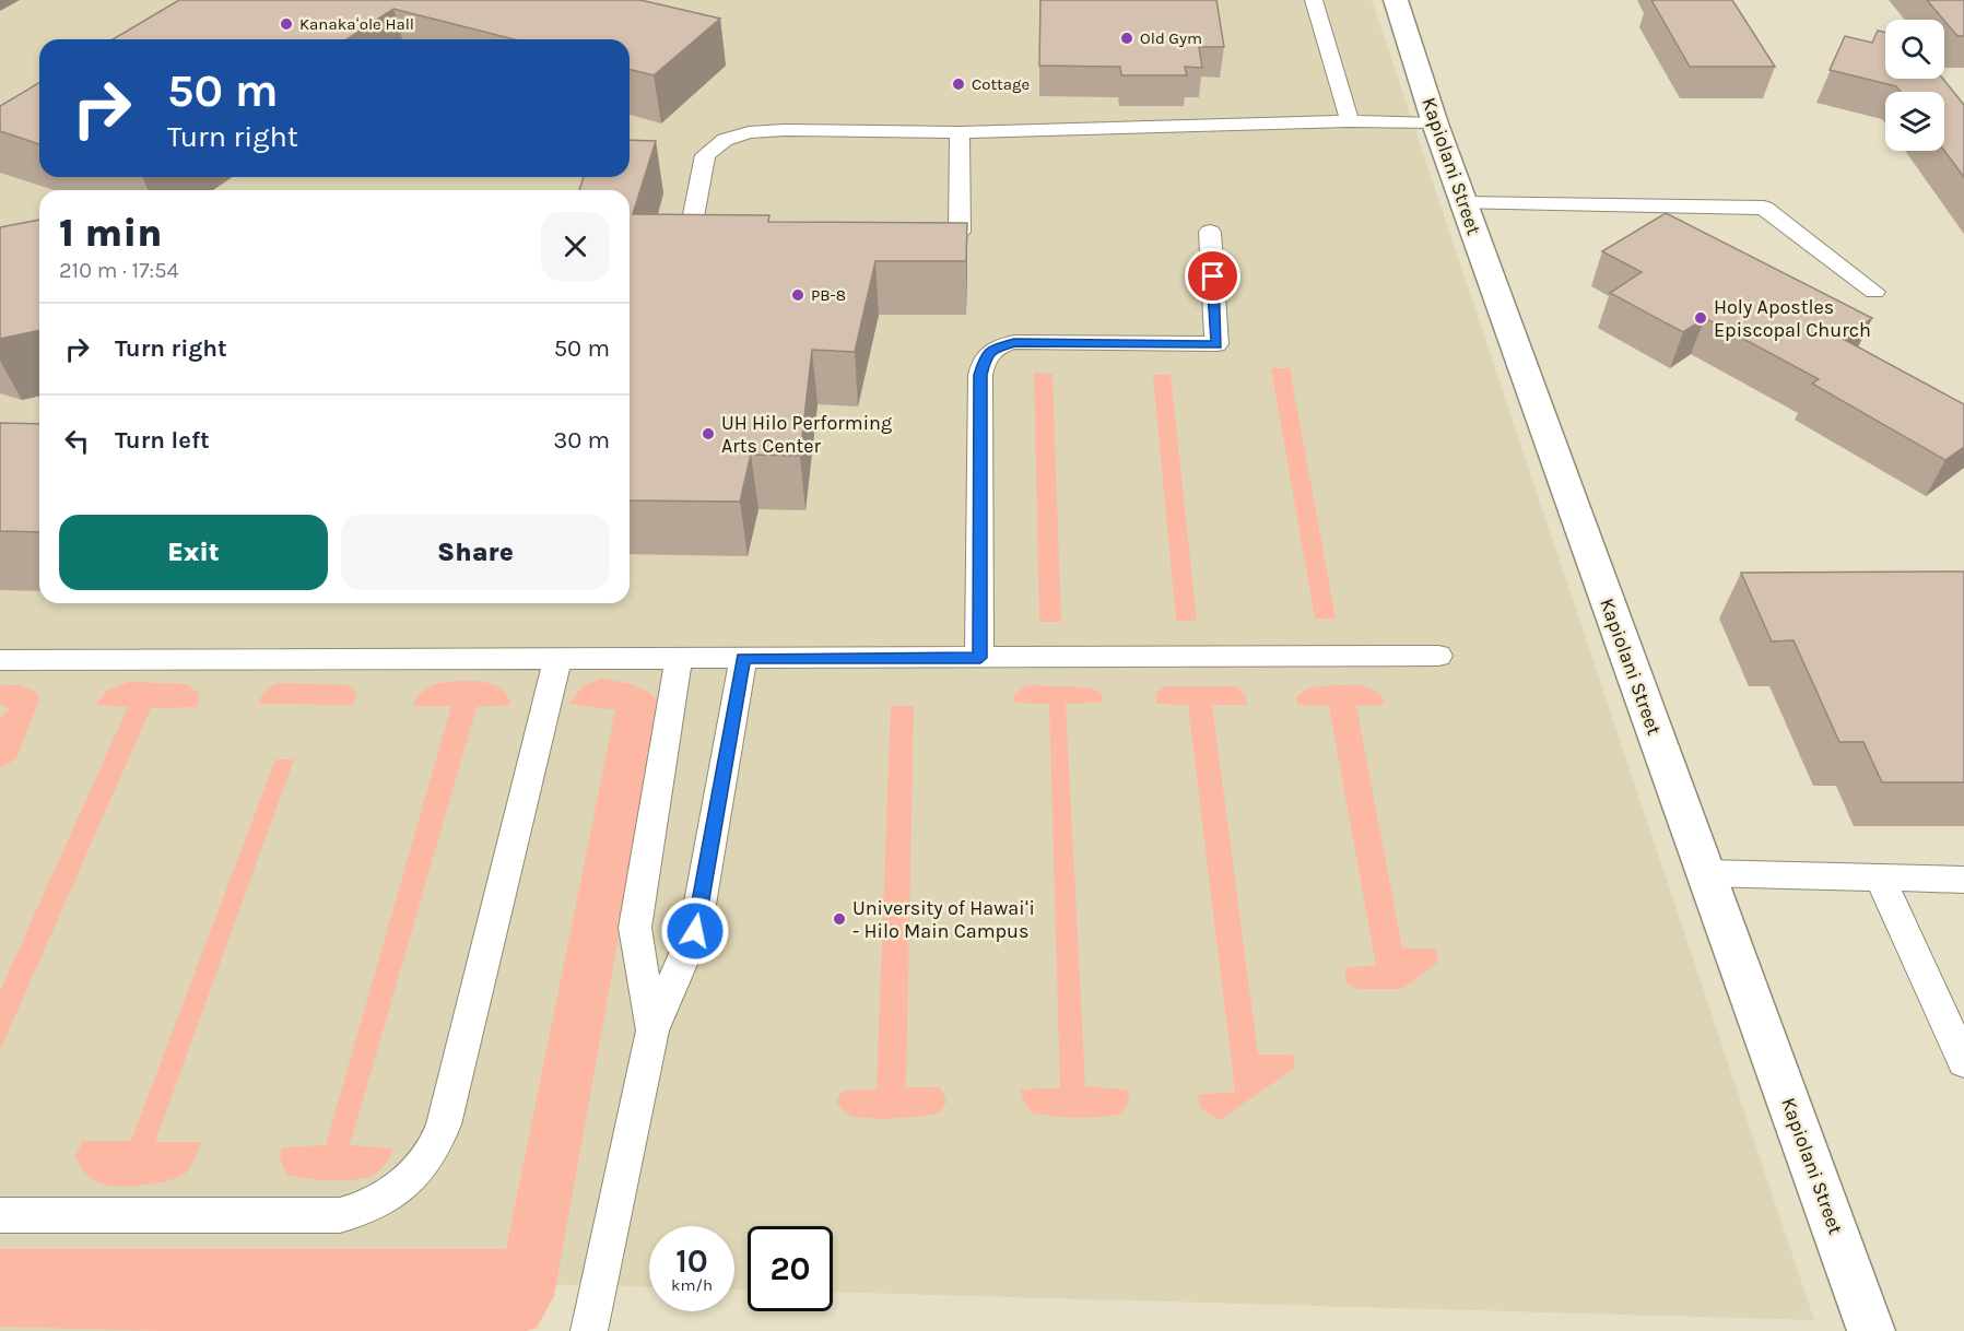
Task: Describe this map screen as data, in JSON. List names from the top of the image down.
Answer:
{
  "streets": {
    "street": ["Kapiolani Street"]
  },
  "places": [
    "Kanakaʻole Hall",
    "Old Gym",
    "Cottage",
    "PB-8",
    "Holy Apostles Episcopal Church",
    "UH Hilo Performing Arts Center",
    "University of Hawaiʻi - Hilo Main Campus"
  ],
  "page": {
    "turn": ["50 m", "Turn right"],
    "heading": ["1 min", "210 m · 17:54"],
    "list": [
      {
        "name": "Turn right",
        "value": "50 m"
      },
      {
        "name": "Turn left",
        "value": "30 m"
      }
    ],
    "buttons": ["Exit", "Share"],
    "speed": "10 km/h",
    "limit": "20"
  }
}
